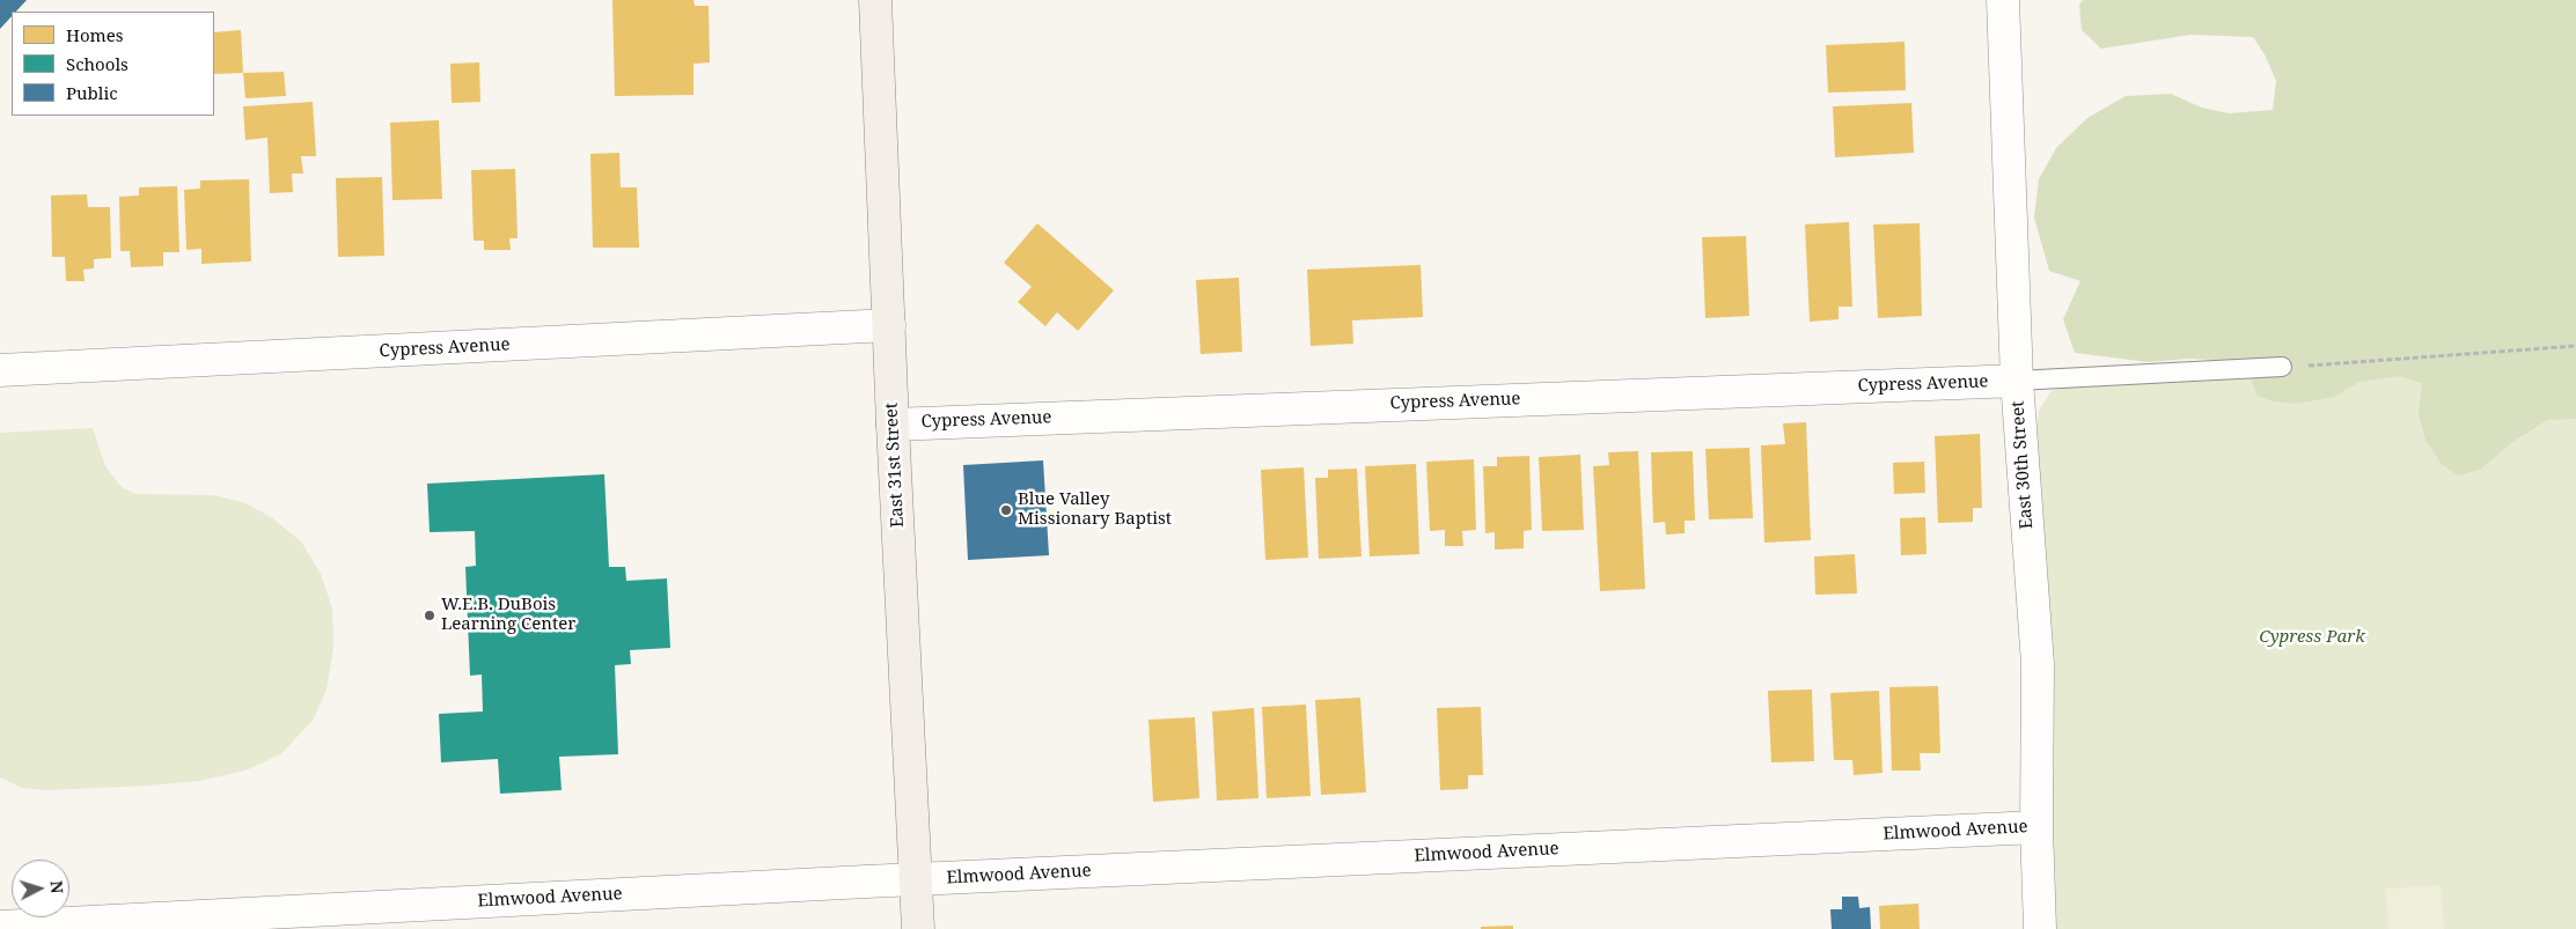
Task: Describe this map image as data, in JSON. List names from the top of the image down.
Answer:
{
  "streets": {
    "main road": ["East 31st Street"],
    "street": ["Cypress Avenue", "East 30th Street", "Elmwood Avenue"]
  },
  "crossings": [
    ["Cypress Avenue", "East 31st Street"],
    ["Cypress Avenue", "East 30th Street"],
    ["East 31st Street", "Elmwood Avenue"],
    ["East 30th Street", "Elmwood Avenue"]
  ],
  "parks": ["Cypress Park"],
  "places": ["Blue Valley Missionary Baptist", "W.E.B. DuBois Learning Center"],
  "legend": ["Homes", "Schools", "Public"],
  "north": "right"
}
